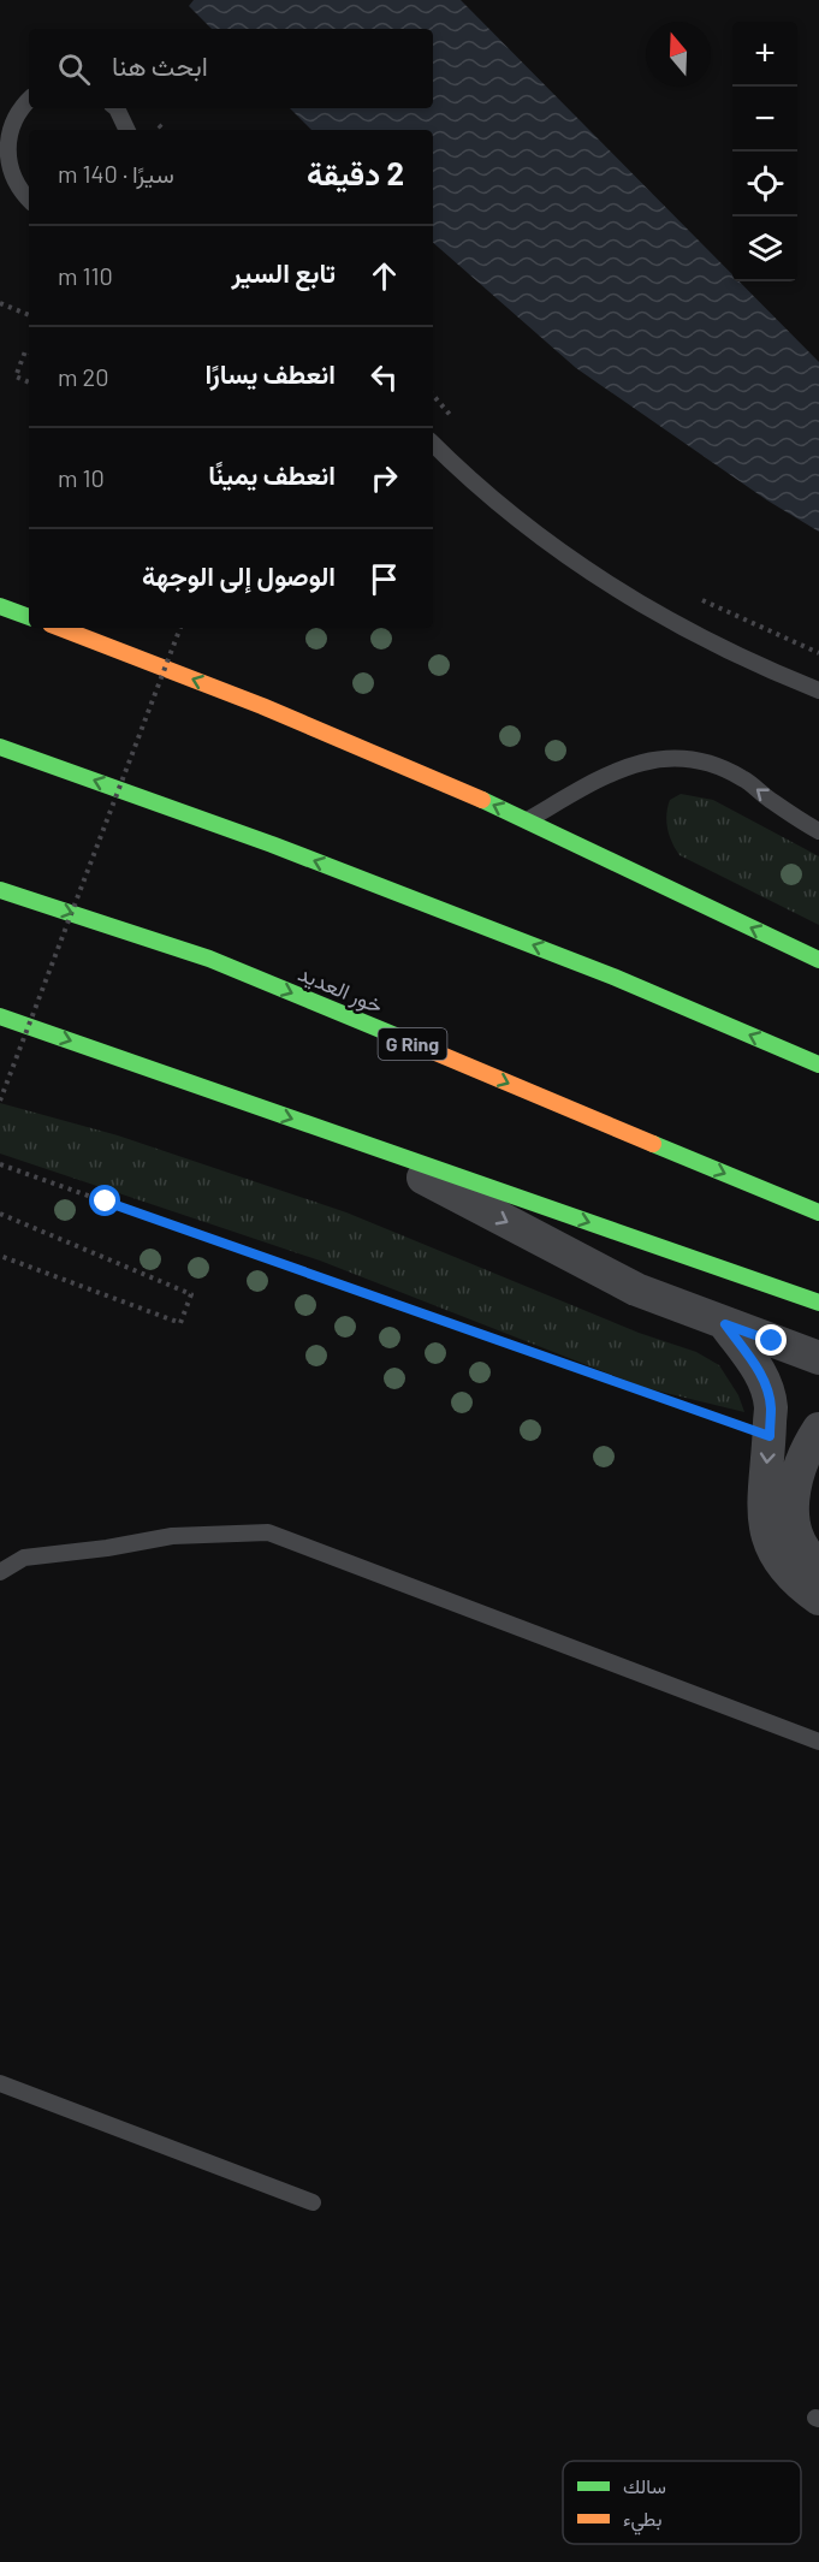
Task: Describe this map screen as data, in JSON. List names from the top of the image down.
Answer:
{
  "streets": {
    "highway": ["خور العديد", "G Ring"]
  },
  "legend": ["سالك", "بطيء"],
  "north": "top",
  "page": {
    "map_buttons": ["+", "−"],
    "search": "ابحث هنا",
    "heading": ["2 دقيقة", "سيرًا · 140 m"],
    "list": [
      ["تابع السير", "110 m"],
      ["انعطف يسارًا", "20 m"],
      ["انعطف يمينًا", "10 m"],
      "الوصول إلى الوجهة"
    ]
  }
}
